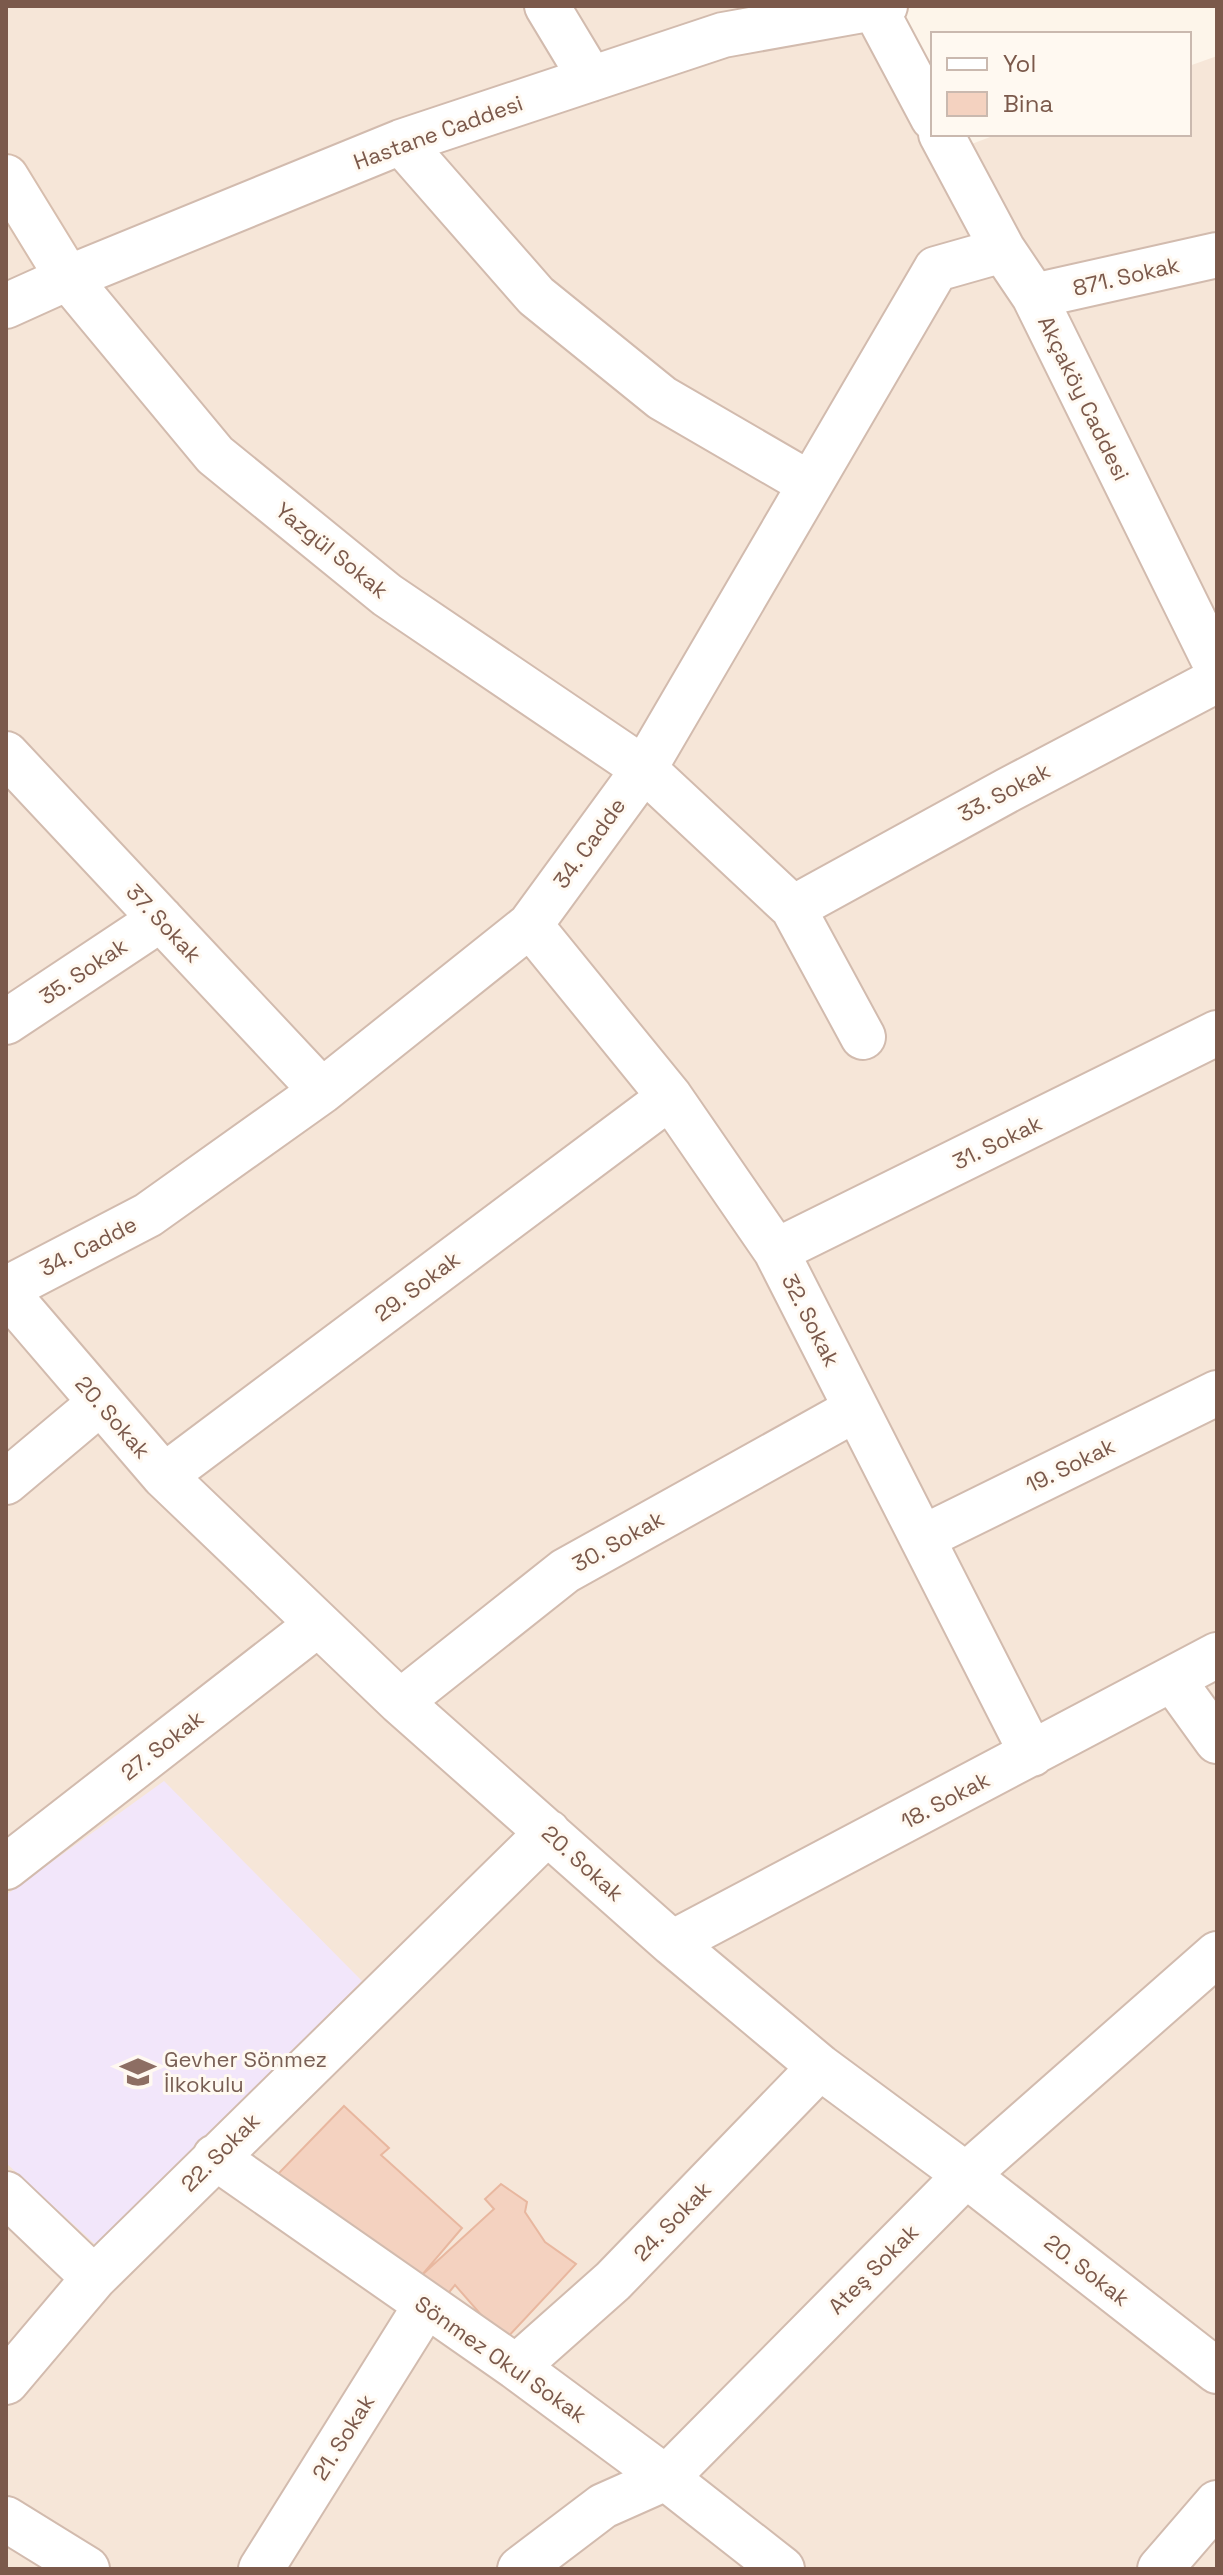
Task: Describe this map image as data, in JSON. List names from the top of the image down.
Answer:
{
  "streets": {
    "street": [
      "Hastane Caddesi",
      "871. Sokak",
      "Akçaköy Caddesi",
      "Yazgül Sokak",
      "33. Sokak",
      "34. Cadde",
      "37. Sokak",
      "35. Sokak",
      "31. Sokak",
      "29. Sokak",
      "32. Sokak",
      "20. Sokak",
      "19. Sokak",
      "30. Sokak",
      "27. Sokak",
      "18. Sokak",
      "22. Sokak",
      "24. Sokak",
      "Ateş Sokak",
      "Sönmez Okul Sokak",
      "21. Sokak"
    ]
  },
  "crossings": [
    ["Hastane Caddesi", "Yazgül Sokak"],
    ["871. Sokak", "Akçaköy Caddesi"],
    ["Akçaköy Caddesi", "34. Cadde"],
    ["Yazgül Sokak", "34. Cadde"],
    ["34. Cadde", "37. Sokak"],
    ["34. Cadde", "32. Sokak"],
    ["34. Cadde", "20. Sokak"],
    ["37. Sokak", "35. Sokak"],
    ["31. Sokak", "32. Sokak"],
    ["29. Sokak", "32. Sokak"],
    ["29. Sokak", "20. Sokak"],
    ["32. Sokak", "19. Sokak"],
    ["32. Sokak", "30. Sokak"],
    ["32. Sokak", "18. Sokak"],
    ["20. Sokak", "30. Sokak"],
    ["20. Sokak", "27. Sokak"],
    ["20. Sokak", "18. Sokak"],
    ["20. Sokak", "22. Sokak"],
    ["20. Sokak", "24. Sokak"],
    ["20. Sokak", "Ateş Sokak"],
    ["22. Sokak", "Sönmez Okul Sokak"],
    ["24. Sokak", "Sönmez Okul Sokak"],
    ["Ateş Sokak", "Sönmez Okul Sokak"],
    ["Sönmez Okul Sokak", "21. Sokak"]
  ],
  "places": {
    "school or university": ["Gevher Sönmez İlkokulu"]
  },
  "legend": ["Yol", "Bina"]
}
